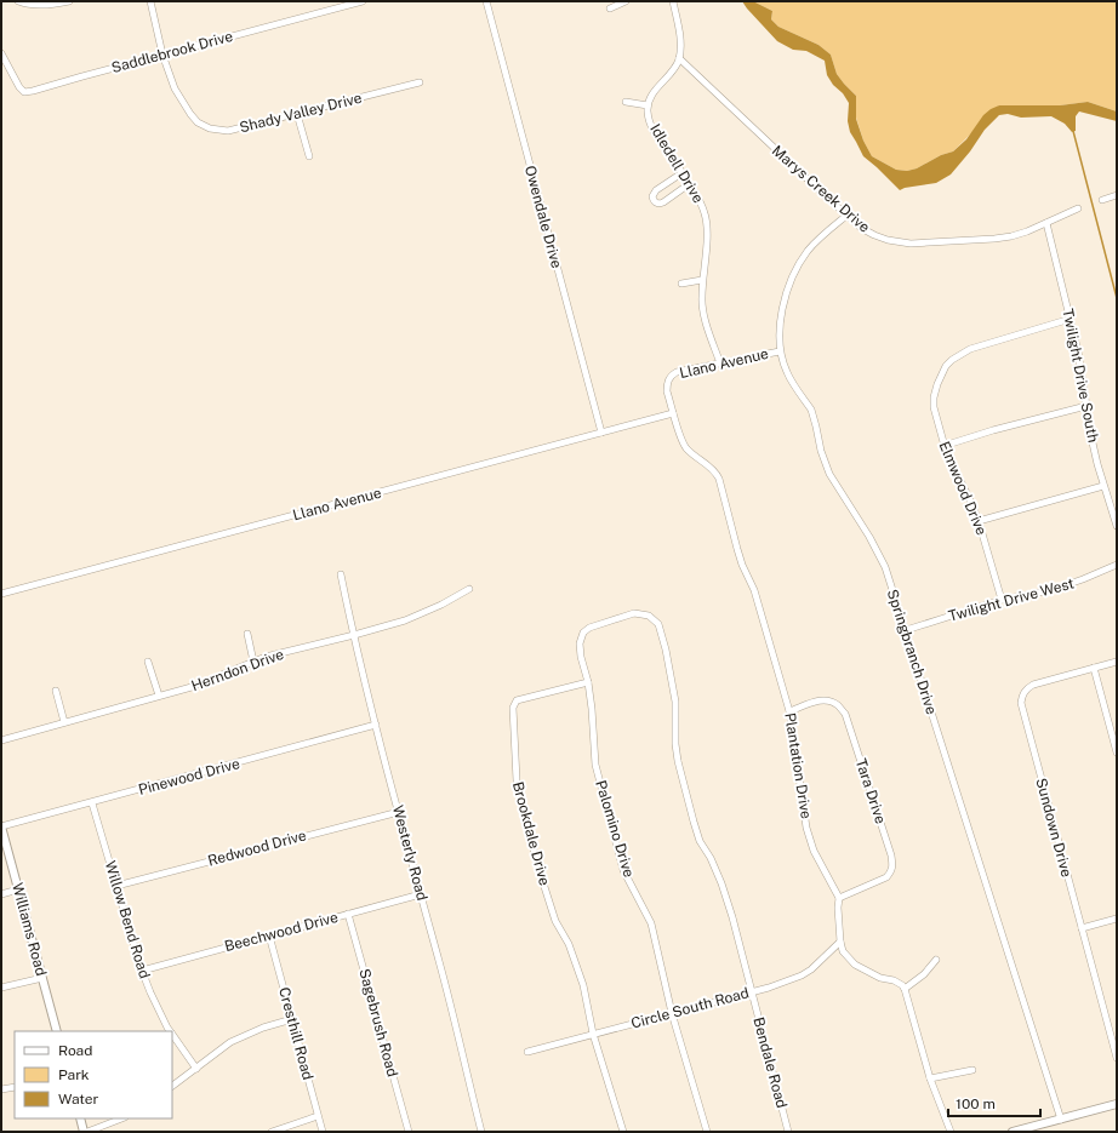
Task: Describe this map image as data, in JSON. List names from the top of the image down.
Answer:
{
  "streets": {
    "street": [
      "Saddlebrook Drive",
      "Shady Valley Drive",
      "Idledell Drive",
      "Marys Creek Drive",
      "Owendale Drive",
      "Llano Avenue",
      "Twilight Drive South",
      "Elmwood Drive",
      "Twilight Drive West",
      "Springbranch Drive",
      "Herndon Drive",
      "Plantation Drive",
      "Pinewood Drive",
      "Tara Drive",
      "Sundown Drive",
      "Palomino Drive",
      "Brookdale Drive",
      "Redwood Drive",
      "Westerly Road",
      "Willow Bend Road",
      "Williams Road",
      "Beechwood Drive",
      "Circle South Road",
      "Sagebrush Road",
      "Cresthill Road",
      "Bendale Road"
    ]
  },
  "crossings": [
    ["Saddlebrook Drive", "Shady Valley Drive"],
    ["Idledell Drive", "Marys Creek Drive"],
    ["Idledell Drive", "Llano Avenue"],
    ["Marys Creek Drive", "Twilight Drive South"],
    ["Marys Creek Drive", "Springbranch Drive"],
    ["Owendale Drive", "Llano Avenue"],
    ["Llano Avenue", "Springbranch Drive"],
    ["Llano Avenue", "Plantation Drive"],
    ["Twilight Drive South", "Elmwood Drive"],
    ["Elmwood Drive", "Twilight Drive West"],
    ["Twilight Drive West", "Springbranch Drive"],
    ["Herndon Drive", "Westerly Road"],
    ["Plantation Drive", "Tara Drive"],
    ["Plantation Drive", "Circle South Road"],
    ["Pinewood Drive", "Westerly Road"],
    ["Pinewood Drive", "Willow Bend Road"],
    ["Pinewood Drive", "Williams Road"],
    ["Palomino Drive", "Brookdale Drive"],
    ["Palomino Drive", "Circle South Road"],
    ["Palomino Drive", "Bendale Road"],
    ["Brookdale Drive", "Circle South Road"],
    ["Redwood Drive", "Westerly Road"],
    ["Redwood Drive", "Willow Bend Road"],
    ["Westerly Road", "Beechwood Drive"],
    ["Willow Bend Road", "Beechwood Drive"],
    ["Beechwood Drive", "Sagebrush Road"],
    ["Beechwood Drive", "Cresthill Road"],
    ["Circle South Road", "Bendale Road"]
  ],
  "legend": ["Road", "Park", "Water"],
  "scale_bar": "100 m"
}
